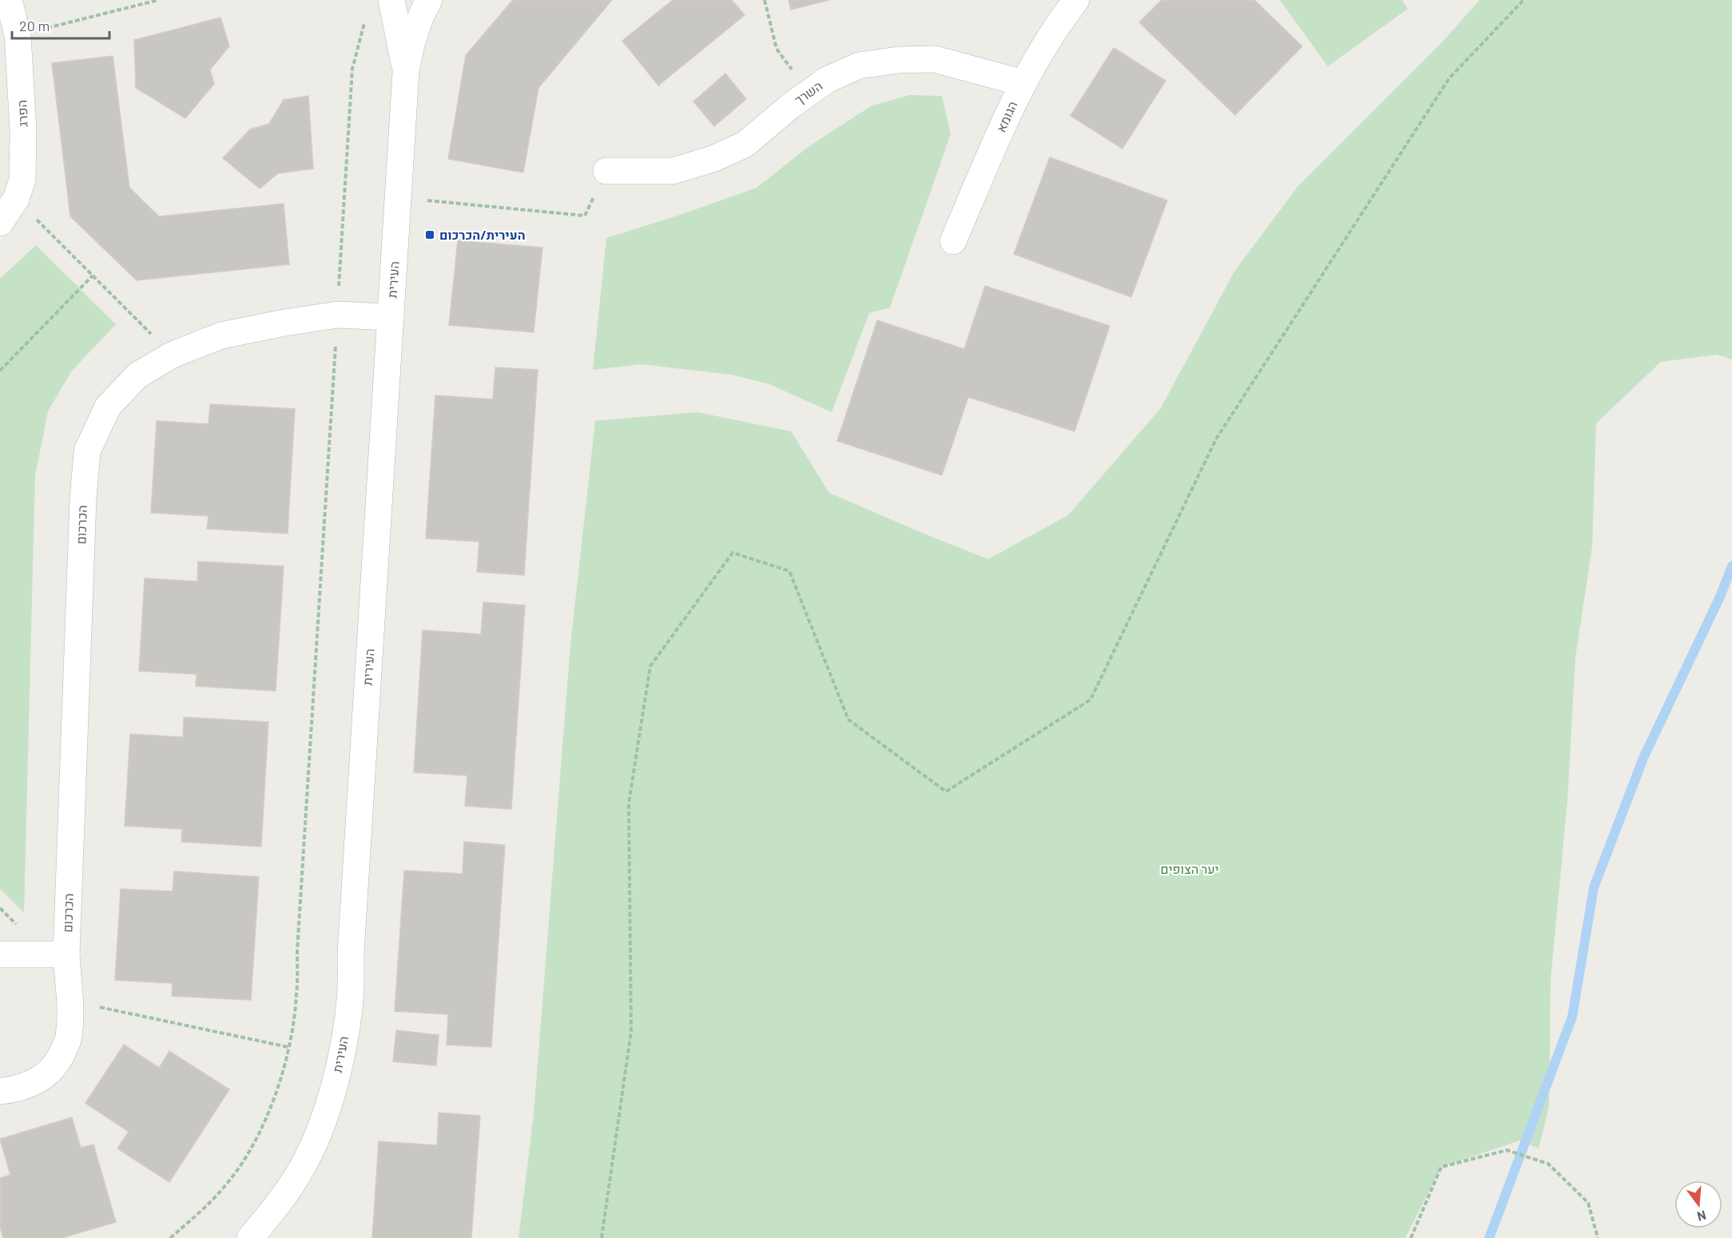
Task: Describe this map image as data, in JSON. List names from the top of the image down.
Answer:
{
  "streets": {
    "street": [
      "השרך",
      "הפרג",
      "הגומא",
      "העירית",
      "הכרכום"
    ]
  },
  "crossings": [
    ["השרך", "הגומא"],
    ["העירית", "הכרכום"]
  ],
  "parks": ["יער הצופים"],
  "places": {
    "transit": ["העירית/הכרכום"]
  },
  "scale_bar": "20 m",
  "north": "bottom"
}
